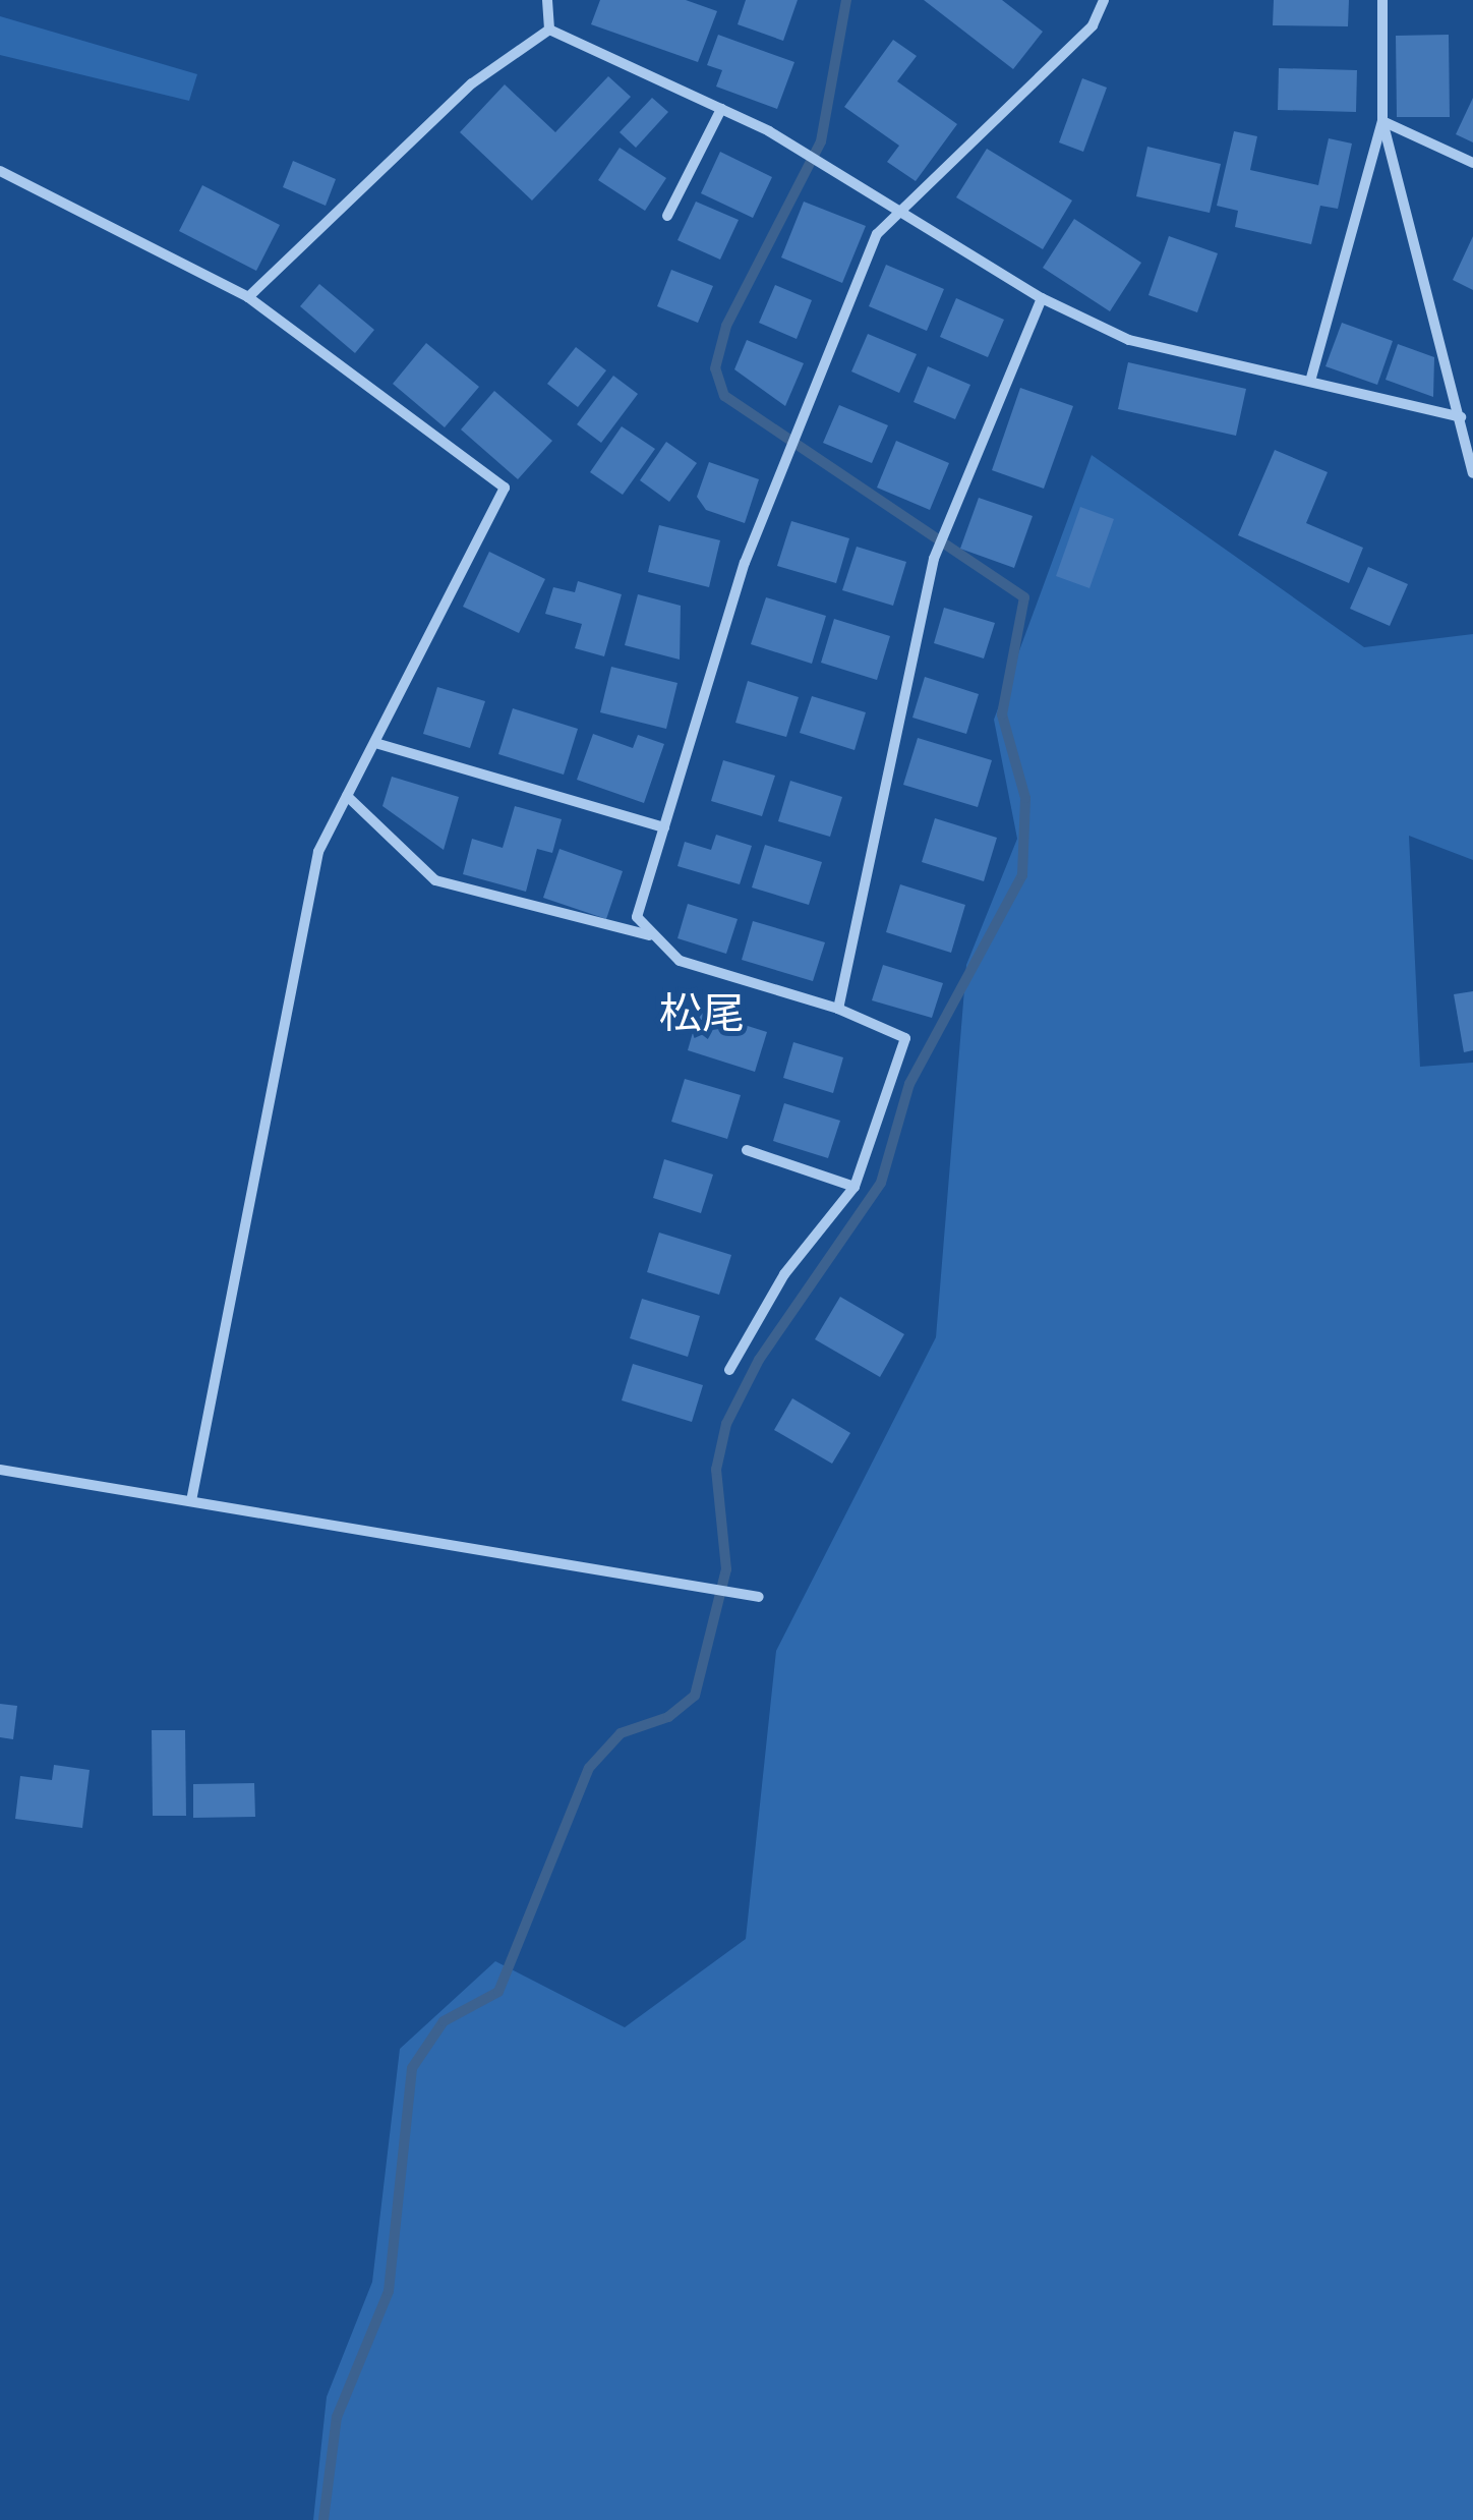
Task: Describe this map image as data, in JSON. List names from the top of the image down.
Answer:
{
  "districts": ["松尾"]
}
